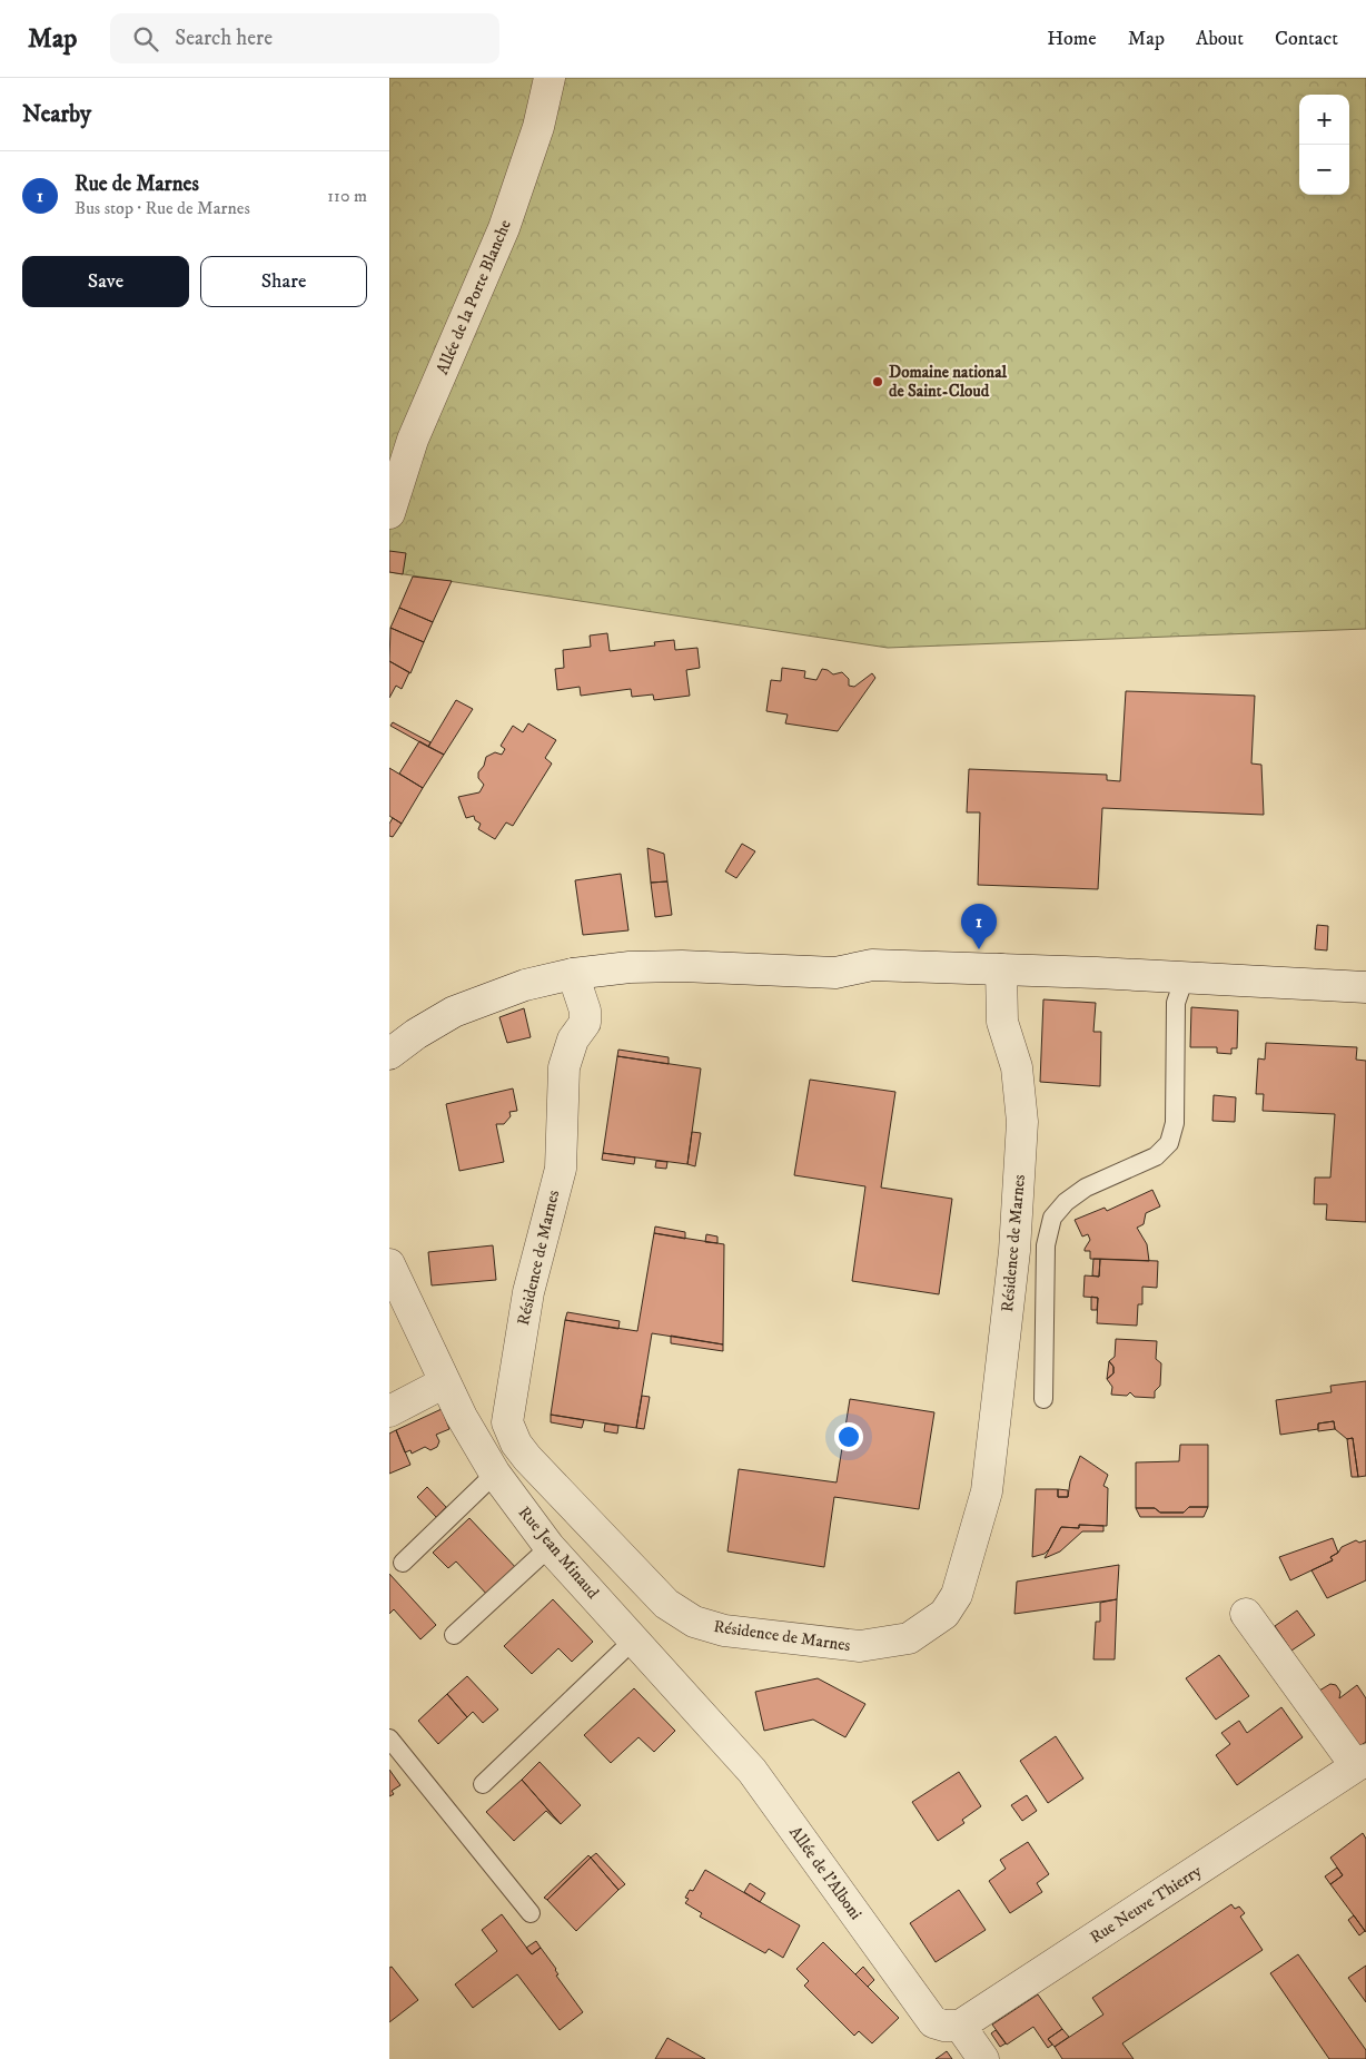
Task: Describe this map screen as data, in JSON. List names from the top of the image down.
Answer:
{
  "streets": {
    "street": [
      "Allée de la Porte Blanche",
      "Résidence de Marnes",
      "Rue Jean Minaud",
      "Allée de l'Alboni",
      "Rue Neuve Thierry"
    ]
  },
  "crossings": [
    ["Rue Jean Minaud", "Allée de l'Alboni"],
    ["Allée de l'Alboni", "Rue Neuve Thierry"]
  ],
  "places": ["Domaine national de Saint-Cloud"],
  "page": {
    "header": "Map",
    "search": "Search here",
    "nav": [
      "Home",
      "Map",
      "About",
      "Contact"
    ],
    "heading": "Nearby",
    "map_buttons": ["+", "−"],
    "list": [
      {
        "mark": "1",
        "name": "Rue de Marnes",
        "note": "Bus stop · Rue de Marnes",
        "value": "110 m"
      }
    ],
    "buttons": ["Save", "Share"],
    "pins": "1"
  }
}
